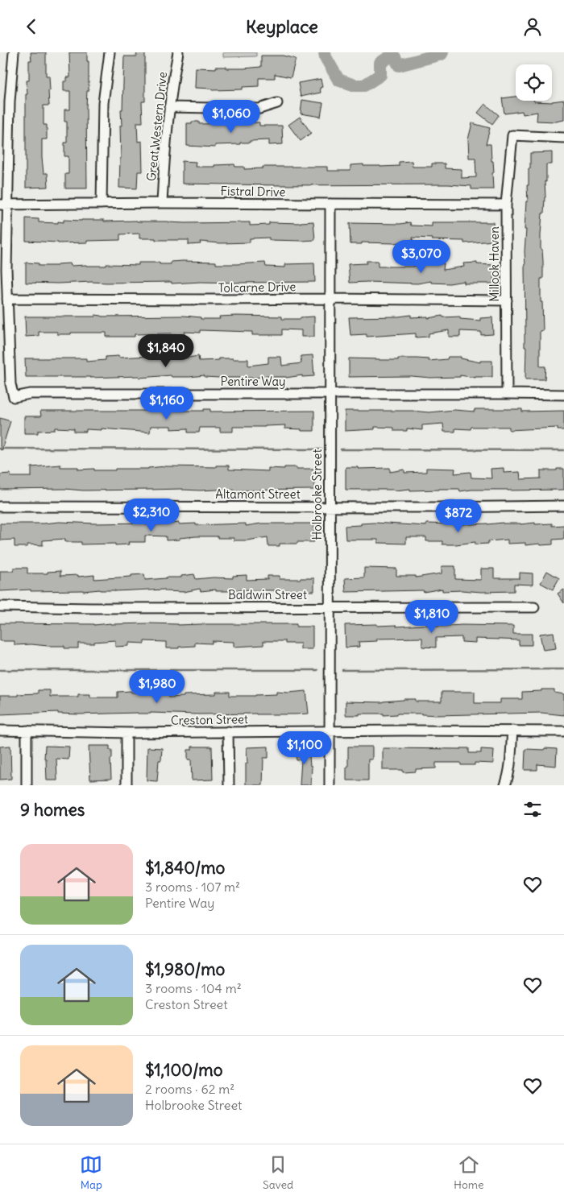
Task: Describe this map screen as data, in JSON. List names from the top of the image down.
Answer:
{
  "streets": {
    "street": [
      "Great Western Drive",
      "Fistral Drive",
      "Millook Haven",
      "Tolcarne Drive",
      "Pentire Way",
      "Altamont Street",
      "Holbrooke Street",
      "Baldwin Street",
      "Creston Street"
    ]
  },
  "crossings": [
    ["Great Western Drive", "Fistral Drive"],
    ["Fistral Drive", "Millook Haven"],
    ["Fistral Drive", "Pentire Way"],
    ["Fistral Drive", "Holbrooke Street"],
    ["Millook Haven", "Tolcarne Drive"],
    ["Millook Haven", "Pentire Way"],
    ["Tolcarne Drive", "Pentire Way"],
    ["Tolcarne Drive", "Holbrooke Street"],
    ["Pentire Way", "Holbrooke Street"],
    ["Altamont Street", "Holbrooke Street"],
    ["Holbrooke Street", "Baldwin Street"],
    ["Holbrooke Street", "Creston Street"]
  ],
  "page": {
    "header": "Keyplace",
    "price": [
      "$1,060",
      "$3,070",
      "$1,840",
      "$1,160",
      "$2,310",
      "$872",
      "$1,810",
      "$1,980",
      "$1,100"
    ],
    "heading": "9 homes",
    "list": [
      {
        "name": "$1,840/mo",
        "note": "3 rooms · 107 m² · Pentire Way"
      },
      {
        "name": "$1,980/mo",
        "note": "3 rooms · 104 m² · Creston Street"
      },
      {
        "name": "$1,100/mo",
        "note": "2 rooms · 62 m² · Holbrooke Street"
      }
    ],
    "tabs": ["Map", "Saved", "Home"]
  }
}
